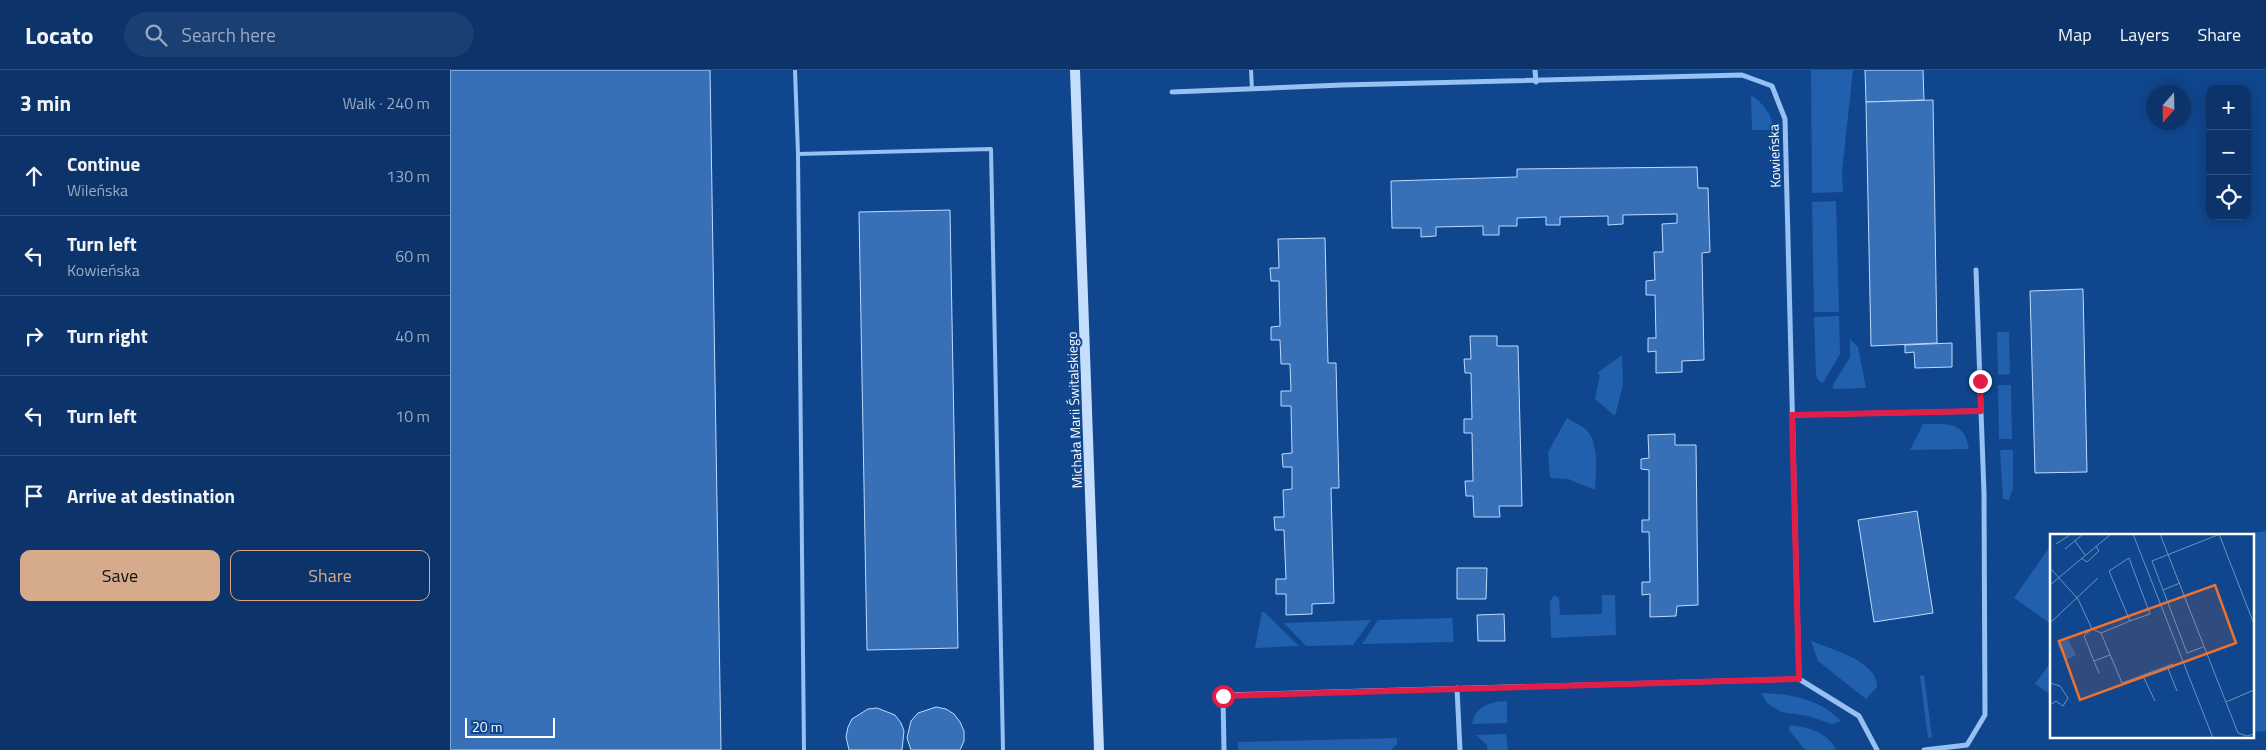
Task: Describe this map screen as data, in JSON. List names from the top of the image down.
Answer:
{
  "streets": {
    "main road": ["Michała Marii Świtalskiego"],
    "street": ["Kowieńska"]
  },
  "scale_bar": "20 m",
  "north": "bottom",
  "page": {
    "header": "Locato",
    "search": "Search here",
    "nav": ["Map", "Layers", "Share"],
    "heading": ["3 min", "Walk · 240 m"],
    "map_buttons": ["+", "−"],
    "list": [
      ["Continue", "Wileńska", "130 m"],
      ["Turn left", "Kowieńska", "60 m"],
      ["Turn right", "40 m"],
      ["Turn left", "10 m"],
      "Arrive at destination"
    ],
    "buttons": ["Save", "Share"],
    "scale": "20 m"
  }
}
